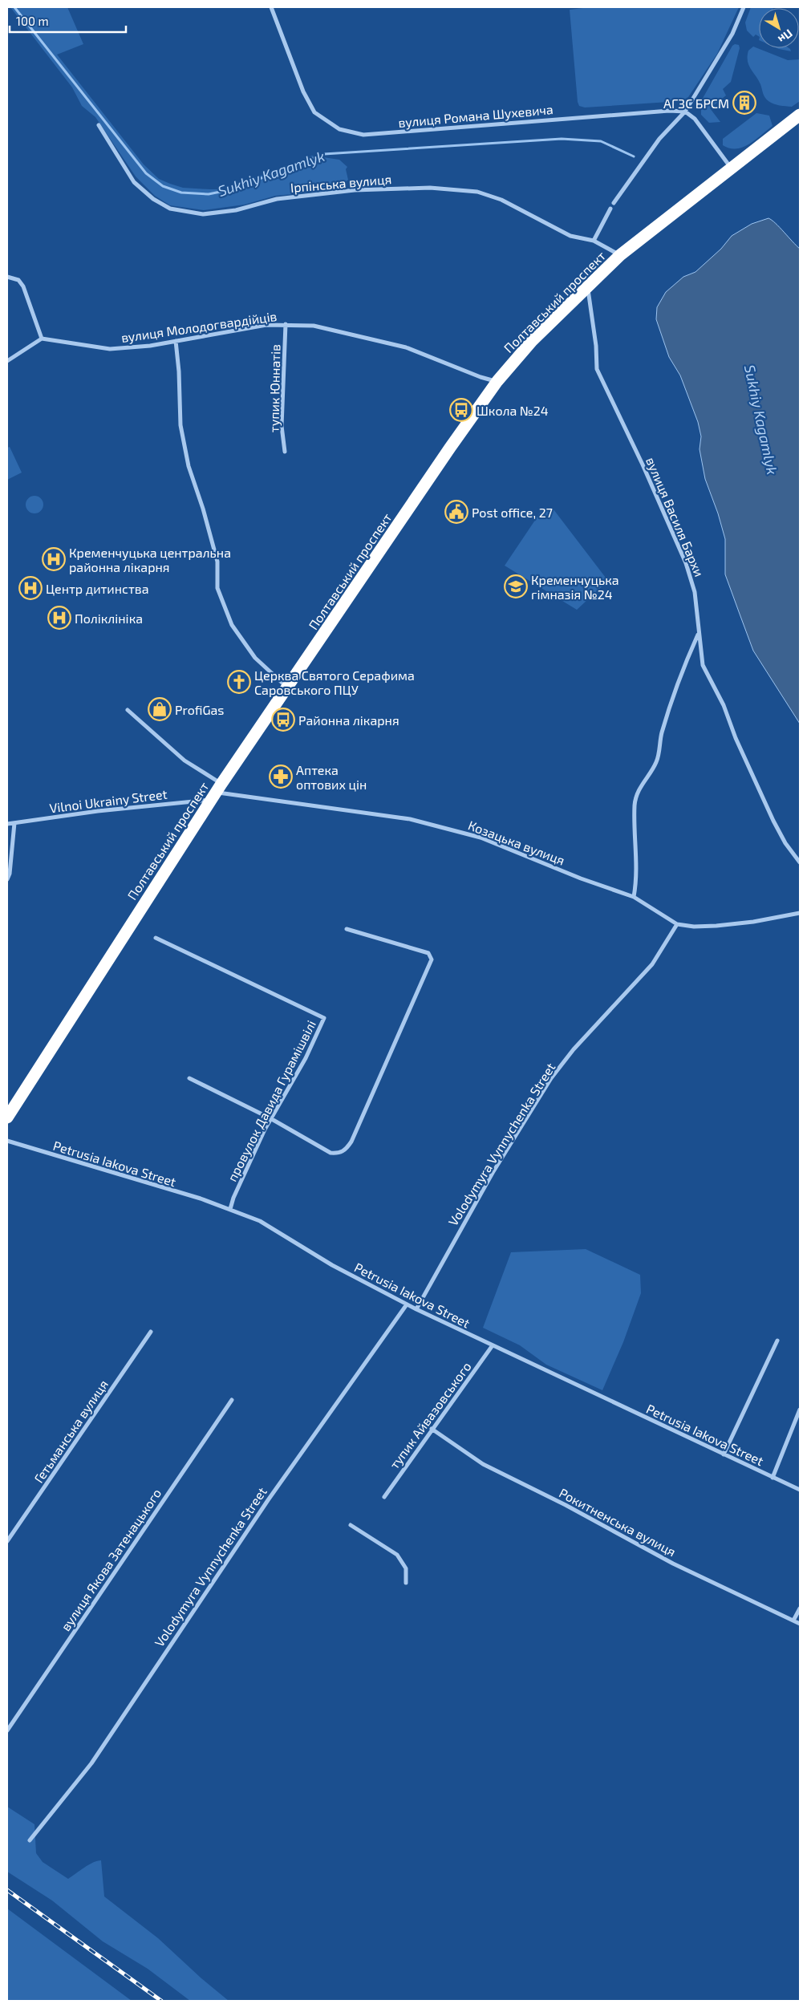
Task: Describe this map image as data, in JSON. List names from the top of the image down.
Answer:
{
  "streets": {
    "highway": ["Полтавський проспект"],
    "street": [
      "вулиця Романа Шухевича",
      "Ірпінська вулиця",
      "вулиця Молодогвардійців",
      "тупик Юннатів",
      "вулиця Василя Бархи",
      "Vilnoi Ukrainy Street",
      "Козацька вулиця",
      "провулок Давида Гурамішвілі",
      "Volodymyra Vynnychenka Street",
      "Petrusia Iakova Street",
      "тупик Айвазовського",
      "Гетьманська вулиця",
      "Рокитненська вулиця",
      "вулиця Якова Затенацького"
    ]
  },
  "crossings": [
    ["Ірпінська вулиця", "Полтавський проспект"],
    ["Полтавський проспект", "вулиця Молодогвардійців"],
    ["Полтавський проспект", "вулиця Василя Бархи"],
    ["Полтавський проспект", "Vilnoi Ukrainy Street"],
    ["Полтавський проспект", "Козацька вулиця"],
    ["вулиця Молодогвардійців", "тупик Юннатів"],
    ["Vilnoi Ukrainy Street", "Козацька вулиця"],
    ["Козацька вулиця", "Volodymyra Vynnychenka Street"],
    ["провулок Давида Гурамішвілі", "Petrusia Iakova Street"],
    ["Volodymyra Vynnychenka Street", "Petrusia Iakova Street"],
    ["Petrusia Iakova Street", "тупик Айвазовського"],
    ["тупик Айвазовського", "Рокитненська вулиця"]
  ],
  "water": ["Sukhiy Kagamlyk"],
  "places": {
    "building": ["АГЗС БРСМ"],
    "bus stop": ["Школа №24", "Районна лікарня"],
    "public building": ["Post office, 27"],
    "hospital": ["Кременчуцька центральна районна лікарня", "Центр дитинства", "Поліклініка"],
    "school or university": ["Кременчуцька гімназія №24"],
    "church": ["Церква Святого Серафима Саровського ПЦУ"],
    "shop": ["ProfiGas"],
    "pharmacy": ["Аптека оптових цін"]
  },
  "scale_bar": "100 m",
  "north": "bottom right"
}
